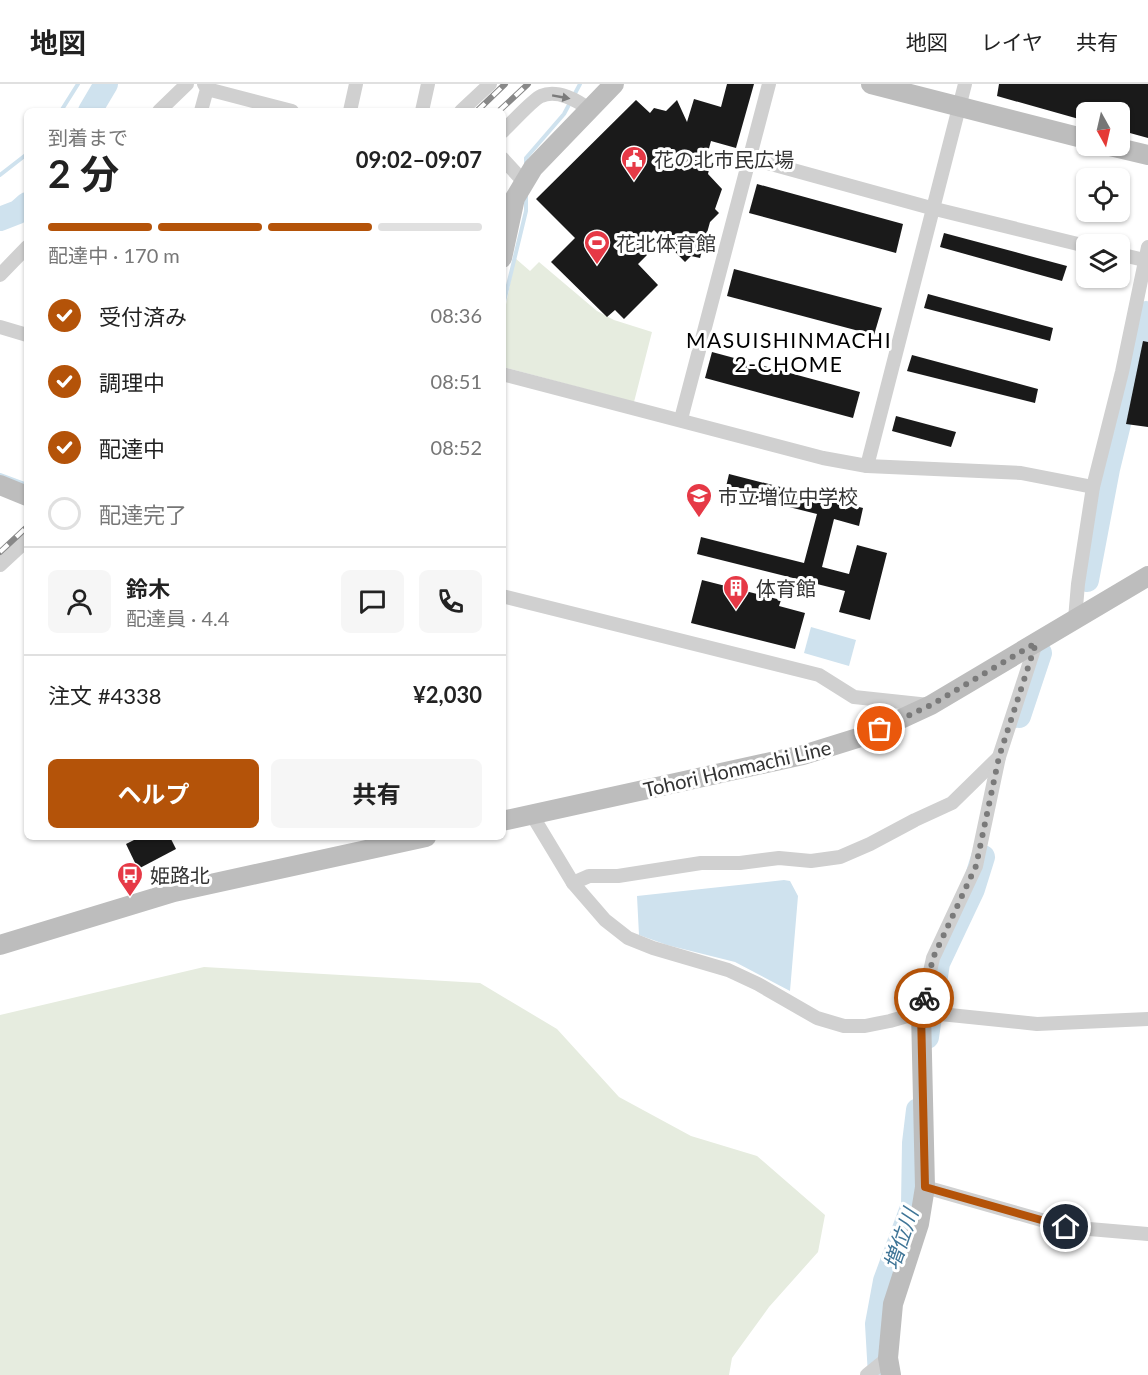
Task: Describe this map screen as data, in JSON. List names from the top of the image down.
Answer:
{
  "streets": {
    "main road": ["Tohori Honmachi Line"]
  },
  "districts": ["MASUISHINMACHI 2-CHOME"],
  "water": ["増位川"],
  "places": {
    "public building": ["花の北市民広場"],
    "sports": ["花北体育館"],
    "school or university": ["市立増位中学校"],
    "building": ["体育館"],
    "bus stop": ["姫路北"]
  },
  "north": "bottom",
  "page": {
    "header": "地図",
    "nav": ["地図", "レイヤ", "共有"],
    "heading": ["2 分", "到着まで", "09:02–09:07"],
    "panel": [
      "鈴木",
      "配達員 · 4.4",
      "注文 #4338",
      "¥2,030"
    ],
    "bar": "配達中 · 170 m",
    "list": [
      ["受付済み", "08:36"],
      ["調理中", "08:51"],
      ["配達中", "08:52"],
      "配達完了"
    ],
    "buttons": ["ヘルプ", "共有"]
  }
}
